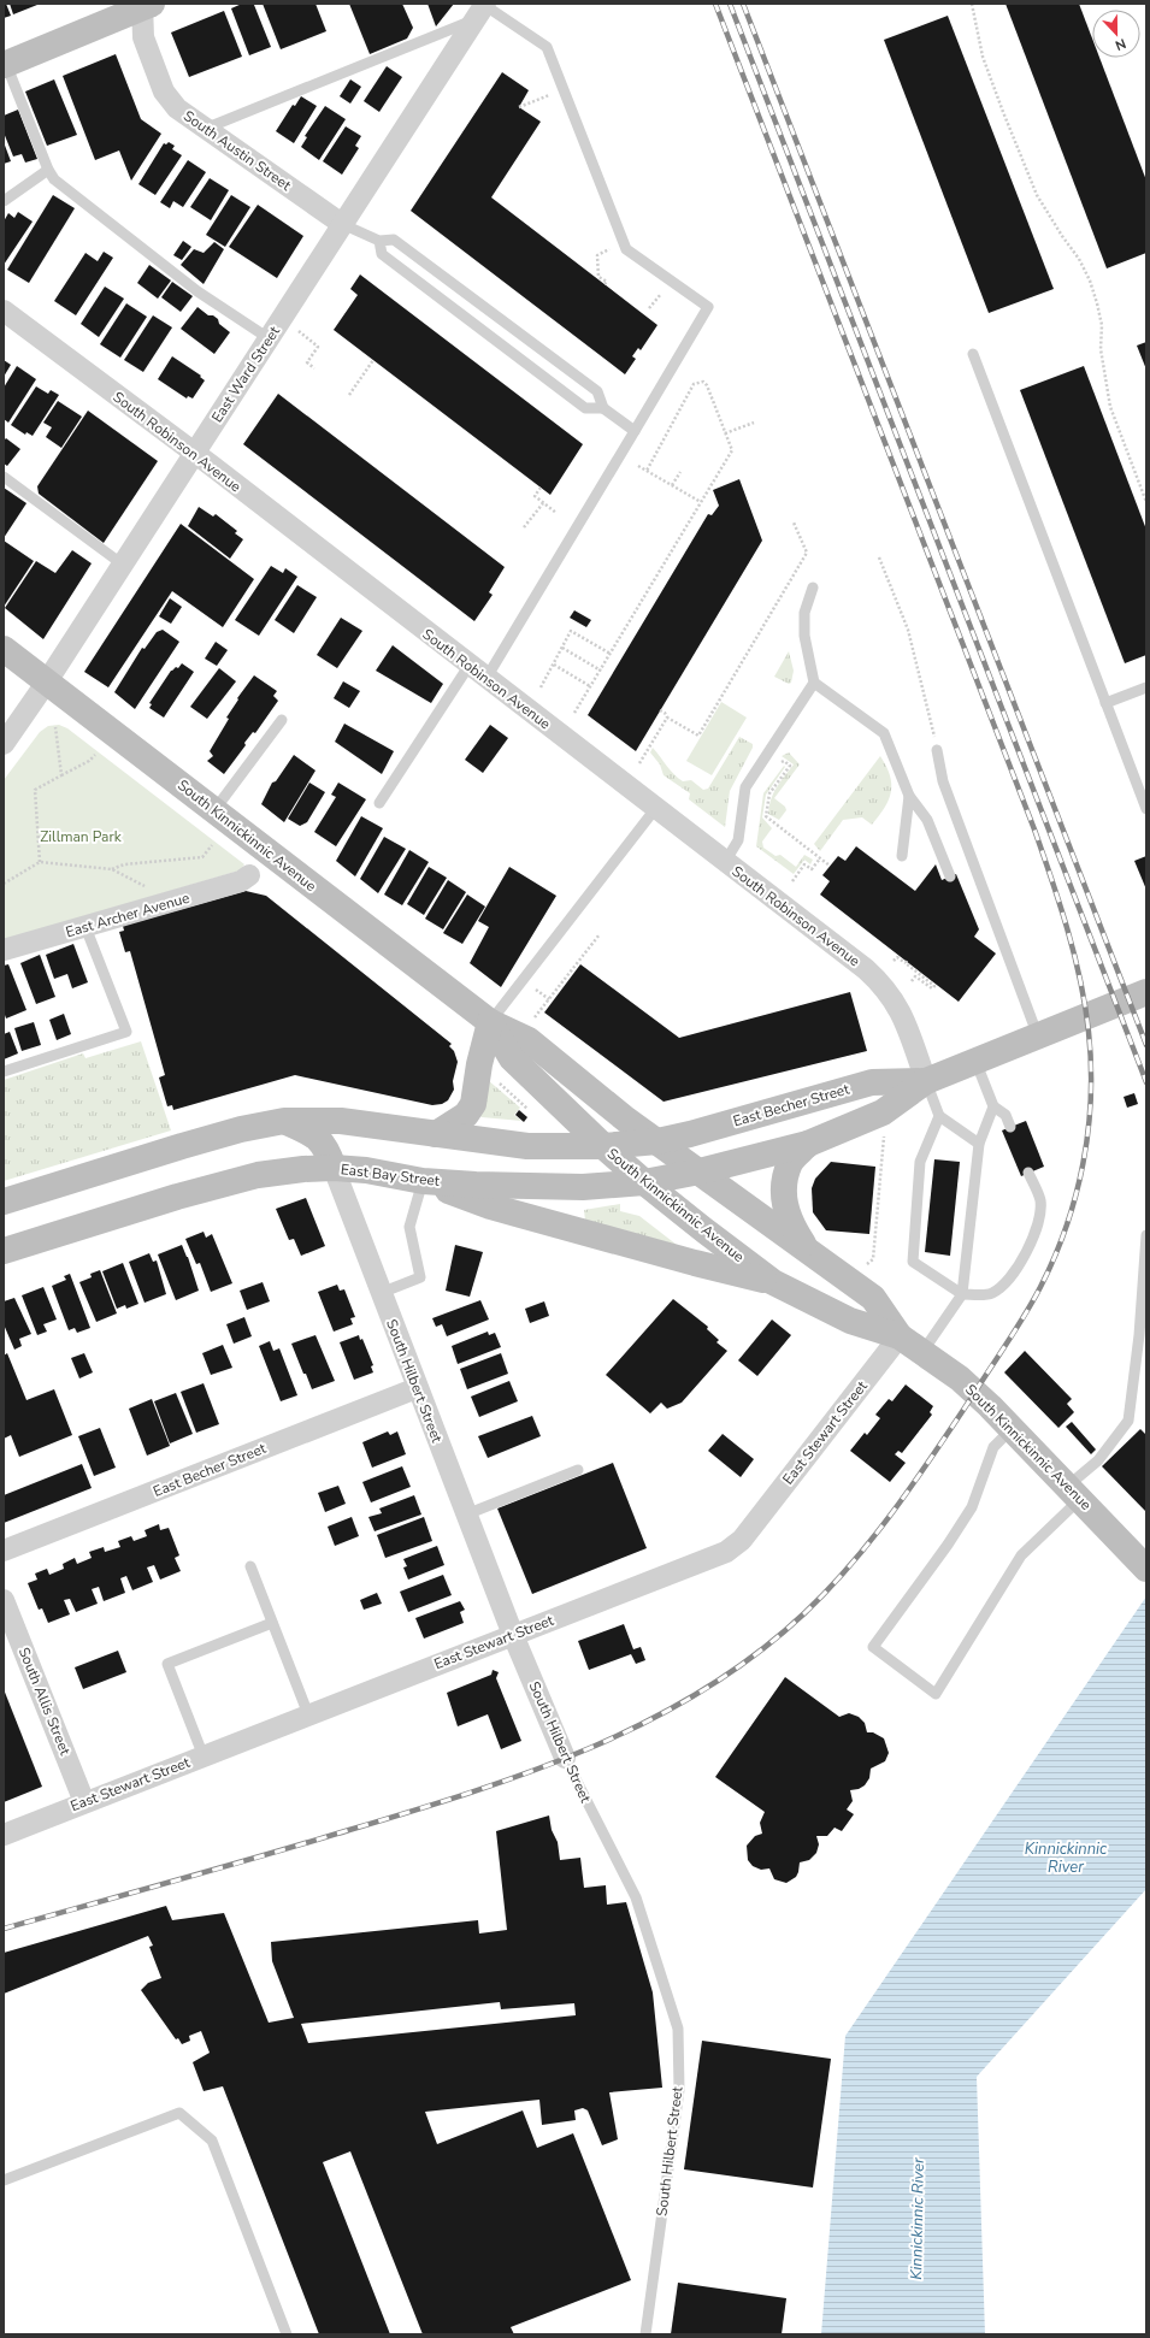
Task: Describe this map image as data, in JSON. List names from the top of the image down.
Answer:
{
  "streets": {
    "main road": ["South Kinnickinnic Avenue", "East Becher Street", "East Bay Street"],
    "street": [
      "South Austin Street",
      "East Ward Street",
      "South Robinson Avenue",
      "East Archer Avenue",
      "South Hilbert Street",
      "East Stewart Street",
      "South Allis Street"
    ]
  },
  "crossings": [
    ["South Austin Street", "East Ward Street"],
    ["East Ward Street", "South Robinson Avenue"],
    ["East Ward Street", "South Kinnickinnic Avenue"],
    ["South Robinson Avenue", "East Becher Street"],
    ["South Kinnickinnic Avenue", "East Becher Street"],
    ["South Kinnickinnic Avenue", "East Bay Street"],
    ["South Kinnickinnic Avenue", "East Stewart Street"],
    ["East Becher Street", "East Bay Street"],
    ["East Becher Street", "South Hilbert Street"],
    ["East Bay Street", "South Hilbert Street"],
    ["South Hilbert Street", "East Stewart Street"],
    ["East Stewart Street", "South Allis Street"]
  ],
  "water": ["Kinnickinnic River"],
  "parks": ["Zillman Park"],
  "north": "bottom"
}
